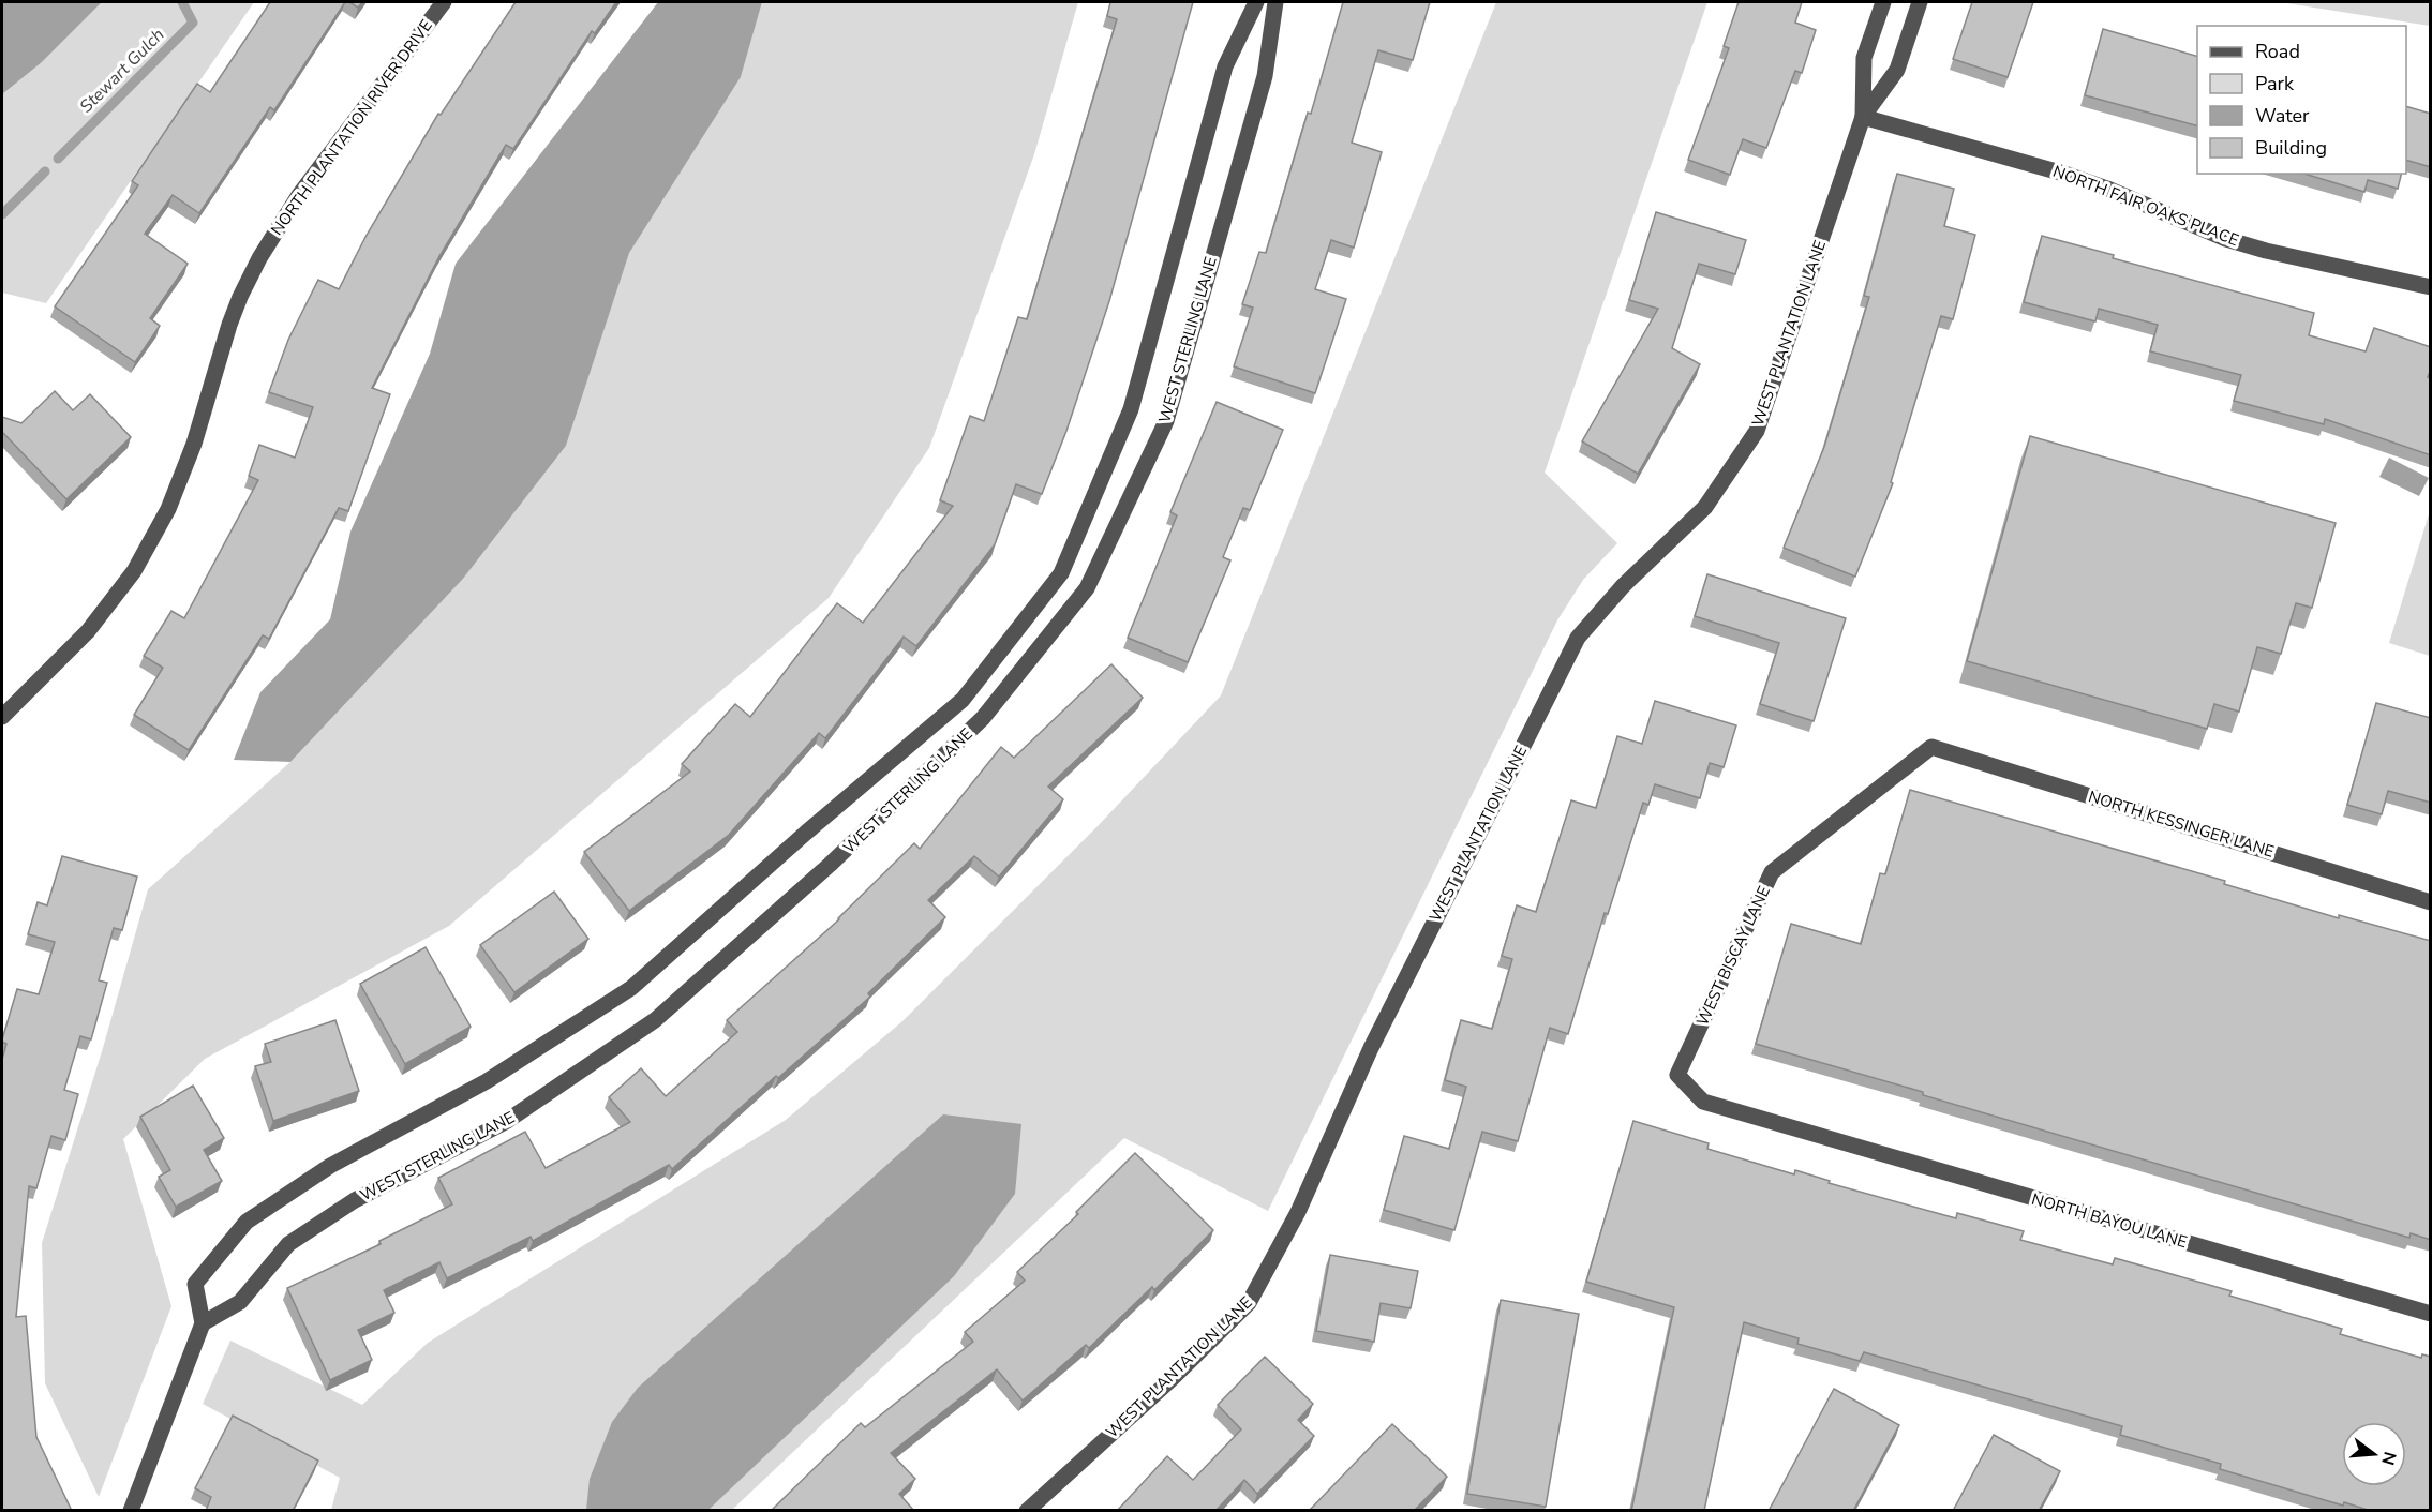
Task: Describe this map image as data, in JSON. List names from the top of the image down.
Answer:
{
  "streets": {
    "street": [
      "NORTH PLANTATION RIVER DRIVE",
      "NORTH FAIR OAKS PLACE",
      "WEST PLANTATION LANE",
      "WEST STERLING LANE",
      "NORTH KESSINGER LANE",
      "WEST BISCAY LANE",
      "NORTH BAYOU LANE"
    ]
  },
  "crossings": [
    ["NORTH FAIR OAKS PLACE", "WEST PLANTATION LANE"],
    ["NORTH KESSINGER LANE", "WEST BISCAY LANE"],
    ["WEST BISCAY LANE", "NORTH BAYOU LANE"]
  ],
  "water": ["Stewart Gulch"],
  "legend": [
    "Road",
    "Park",
    "Water",
    "Building"
  ],
  "north": "right"
}
